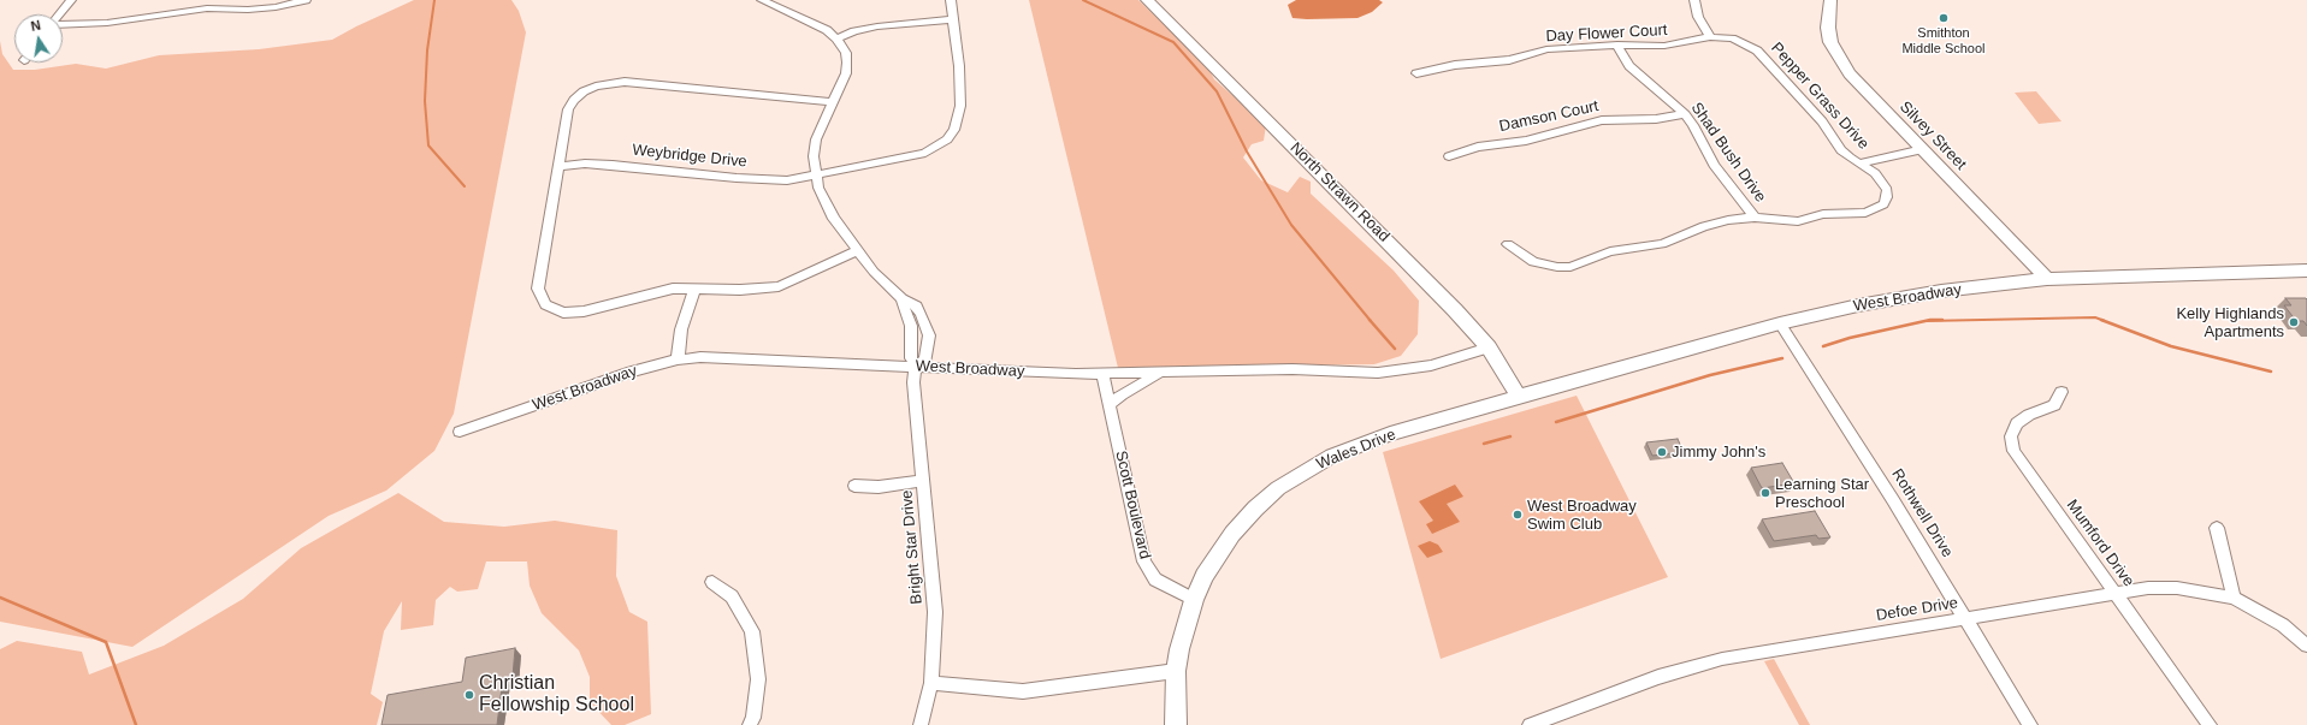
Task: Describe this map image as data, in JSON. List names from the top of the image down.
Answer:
{
  "streets": {
    "main road": [
      "Silvey Street",
      "North Strawn Road",
      "West Broadway",
      "Wales Drive"
    ],
    "street": [
      "Day Flower Court",
      "Pepper Grass Drive",
      "Damson Court",
      "Shad Bush Drive",
      "Weybridge Drive",
      "Scott Boulevard",
      "Rothwell Drive",
      "Mumford Drive",
      "Bright Star Drive",
      "Defoe Drive"
    ]
  },
  "crossings": [
    ["Day Flower Court", "Pepper Grass Drive"],
    ["Day Flower Court", "Shad Bush Drive"],
    ["Pepper Grass Drive", "Shad Bush Drive"],
    ["Damson Court", "Shad Bush Drive"],
    ["Silvey Street", "West Broadway"],
    ["North Strawn Road", "West Broadway"],
    ["North Strawn Road", "Wales Drive"],
    ["West Broadway", "Wales Drive"],
    ["West Broadway", "Scott Boulevard"],
    ["West Broadway", "Rothwell Drive"],
    ["West Broadway", "Bright Star Drive"],
    ["Wales Drive", "Scott Boulevard"],
    ["Rothwell Drive", "Defoe Drive"],
    ["Mumford Drive", "Defoe Drive"]
  ],
  "places": [
    "Smithton Middle School",
    "Kelly Highlands Apartments",
    "Jimmy John's",
    "Learning Star Preschool",
    "West Broadway Swim Club",
    "Christian Fellowship School"
  ],
  "north": "top"
}
